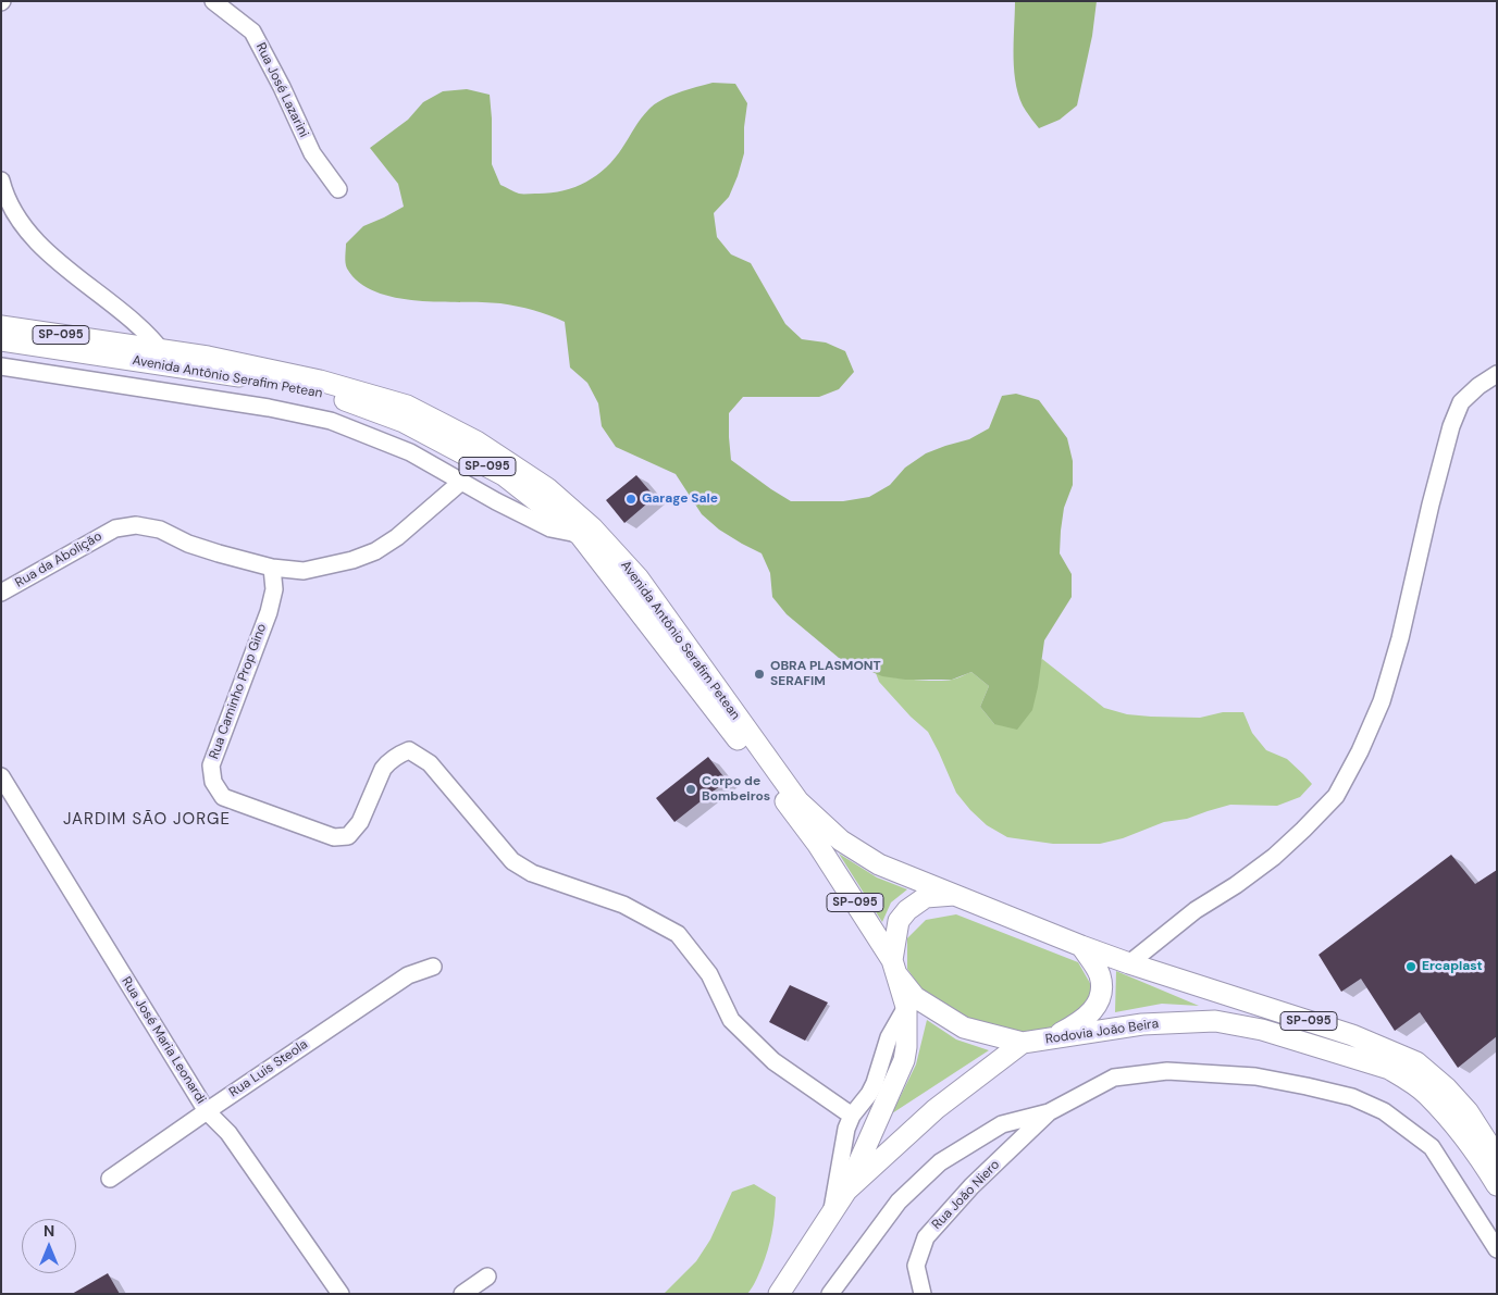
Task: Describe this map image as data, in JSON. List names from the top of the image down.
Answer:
{
  "streets": {
    "main road": ["SP-095", "Avenida Antônio Serafim Petean", "Rodovia João Beira"],
    "street": [
      "Rua José Lazarini",
      "Rua da Abolição",
      "Rua Caminho Prop Gino",
      "Rua José Maria Leonardi",
      "Rua Luis Steola",
      "Rua João Niero"
    ]
  },
  "crossings": [
    ["SP-095", "Avenida Antônio Serafim Petean"],
    ["SP-095", "Rodovia João Beira"],
    ["Avenida Antônio Serafim Petean", "Rodovia João Beira"],
    ["Rua da Abolição", "Rua Caminho Prop Gino"],
    ["Rua José Maria Leonardi", "Rua Luis Steola"]
  ],
  "districts": ["JARDIM SÃO JORGE"],
  "places": [
    "Garage Sale",
    "OBRA PLASMONT SERAFIM",
    "Corpo de Bombeiros",
    "Ercaplast"
  ],
  "north": "top"
}
